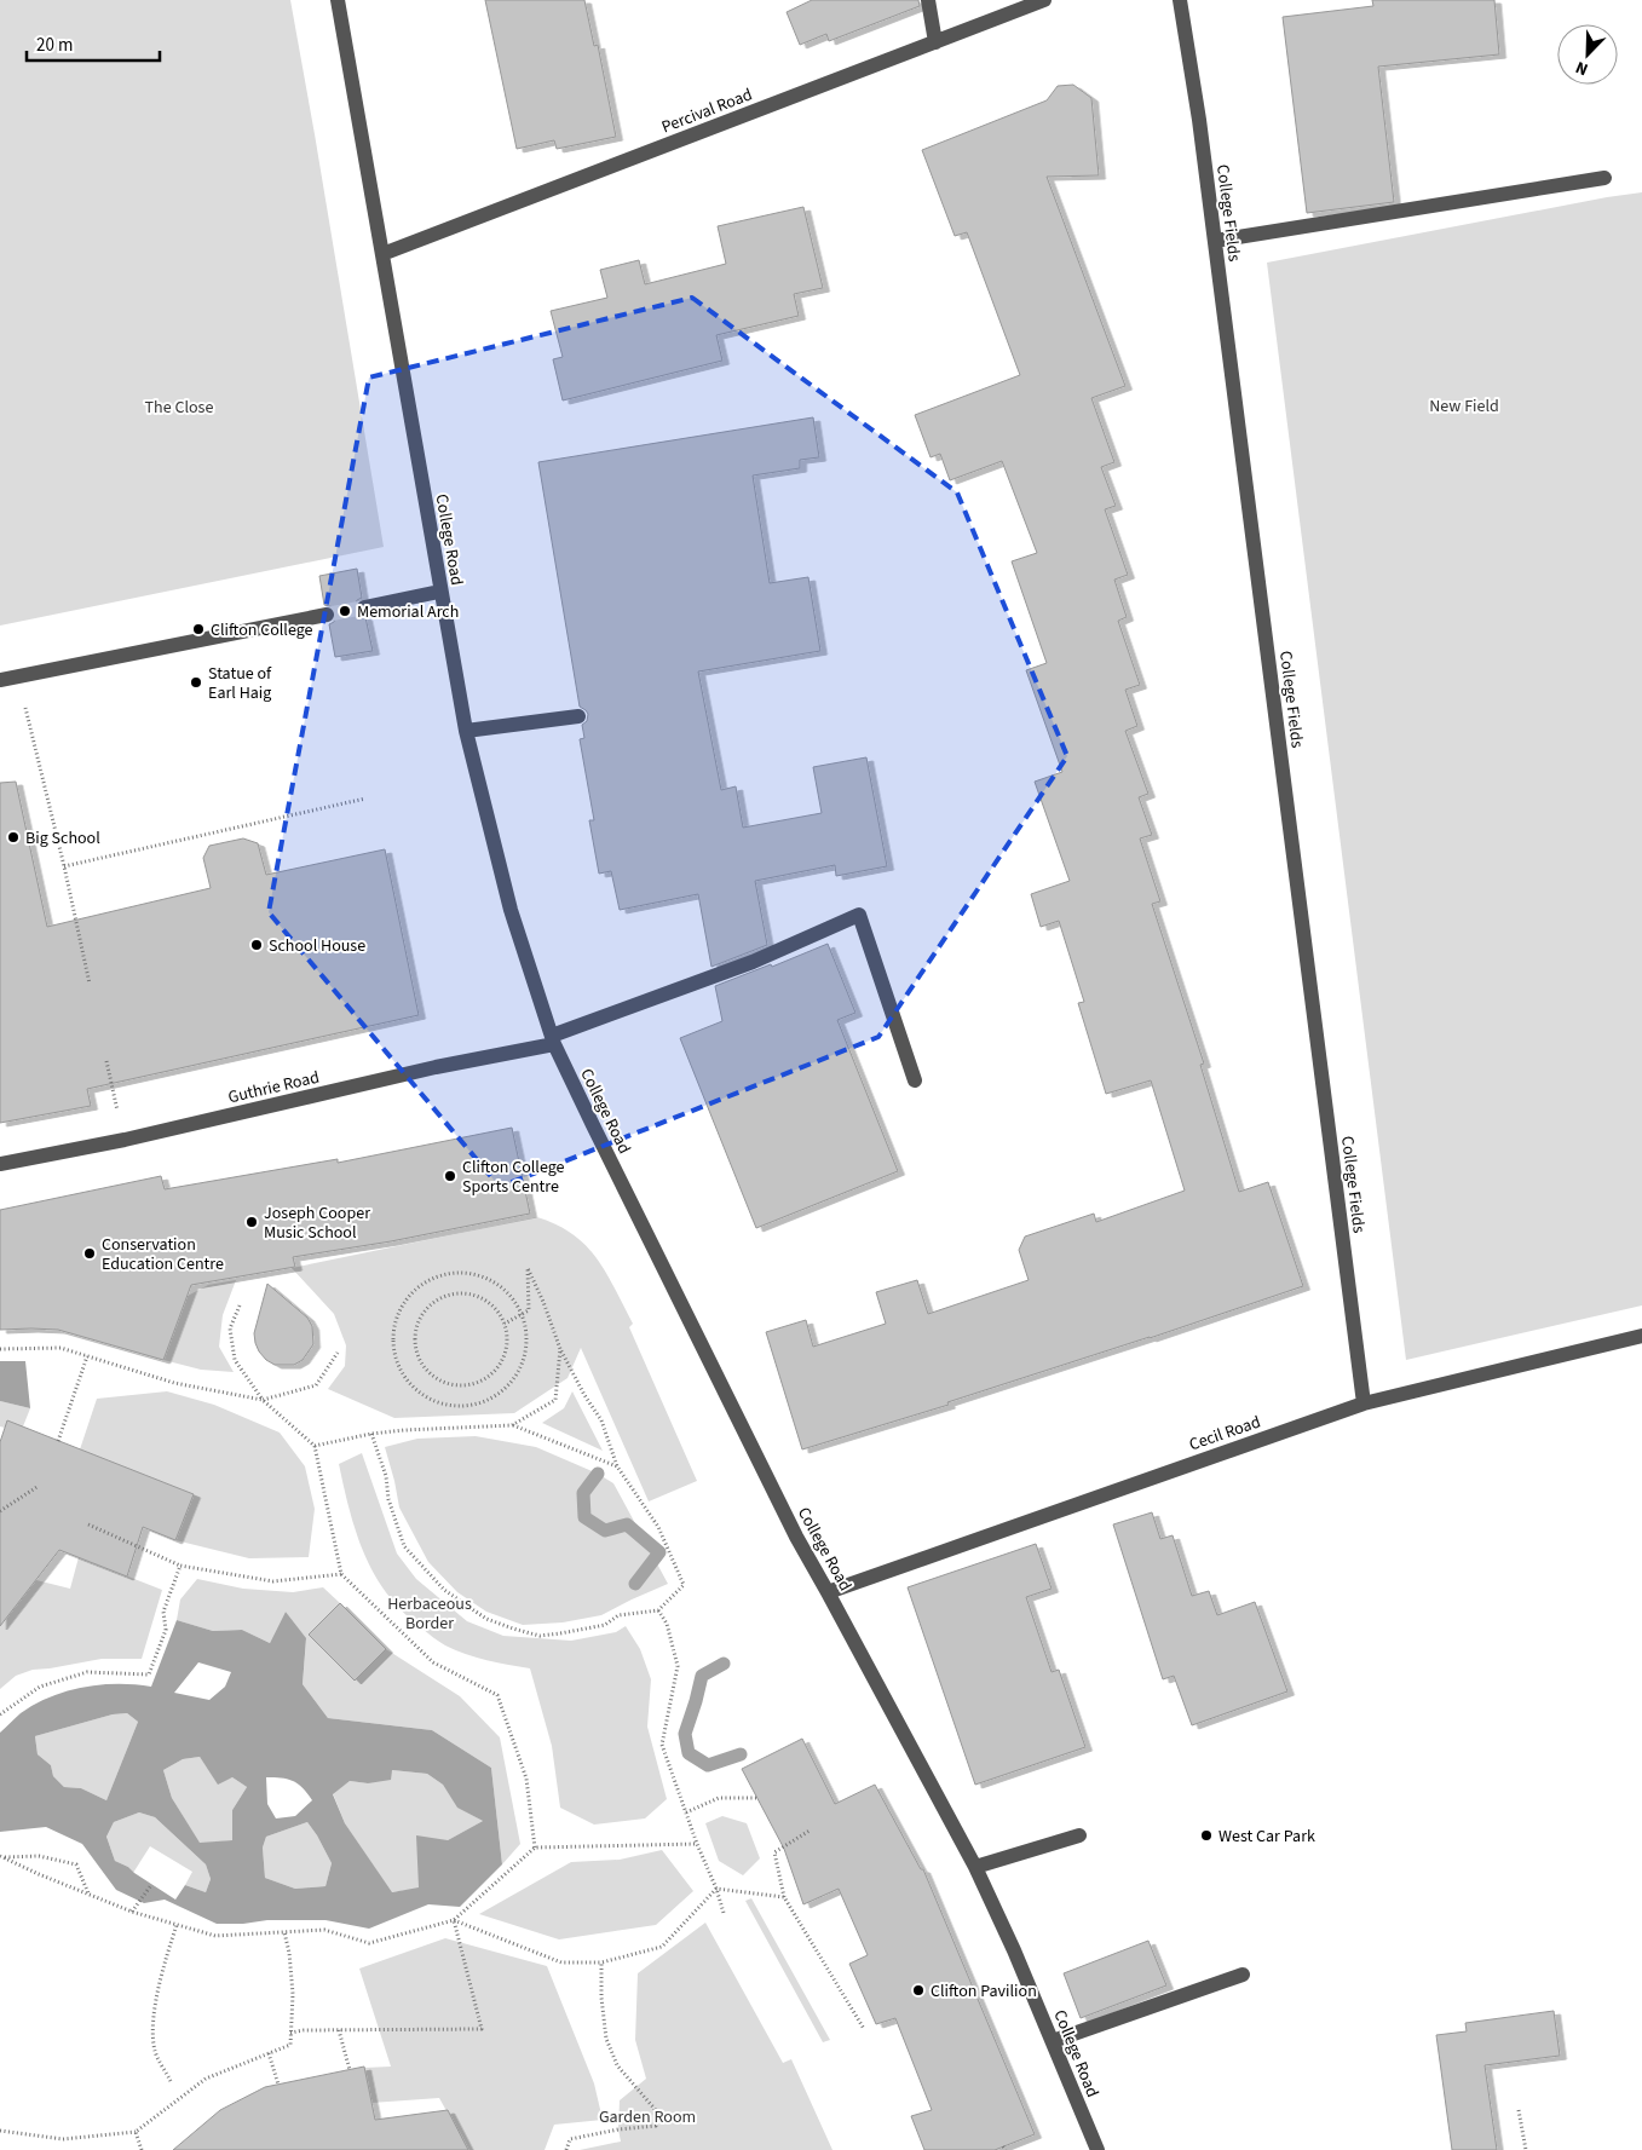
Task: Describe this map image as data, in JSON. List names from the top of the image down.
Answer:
{
  "streets": {
    "street": [
      "Percival Road",
      "College Fields",
      "College Road",
      "Guthrie Road",
      "Cecil Road"
    ]
  },
  "crossings": [
    ["Percival Road", "College Road"],
    ["College Fields", "Cecil Road"],
    ["College Road", "Guthrie Road"],
    ["College Road", "Cecil Road"]
  ],
  "parks": [
    "New Field",
    "The Close",
    "Herbaceous Border",
    "Garden Room"
  ],
  "places": [
    "Memorial Arch",
    "Clifton College",
    "Statue of Earl Haig",
    "Big School",
    "School House",
    "Clifton College Sports Centre",
    "Joseph Cooper Music School",
    "Conservation Education Centre",
    "West Car Park",
    "Clifton Pavilion"
  ],
  "scale_bar": "20 m",
  "north": "bottom left"
}
